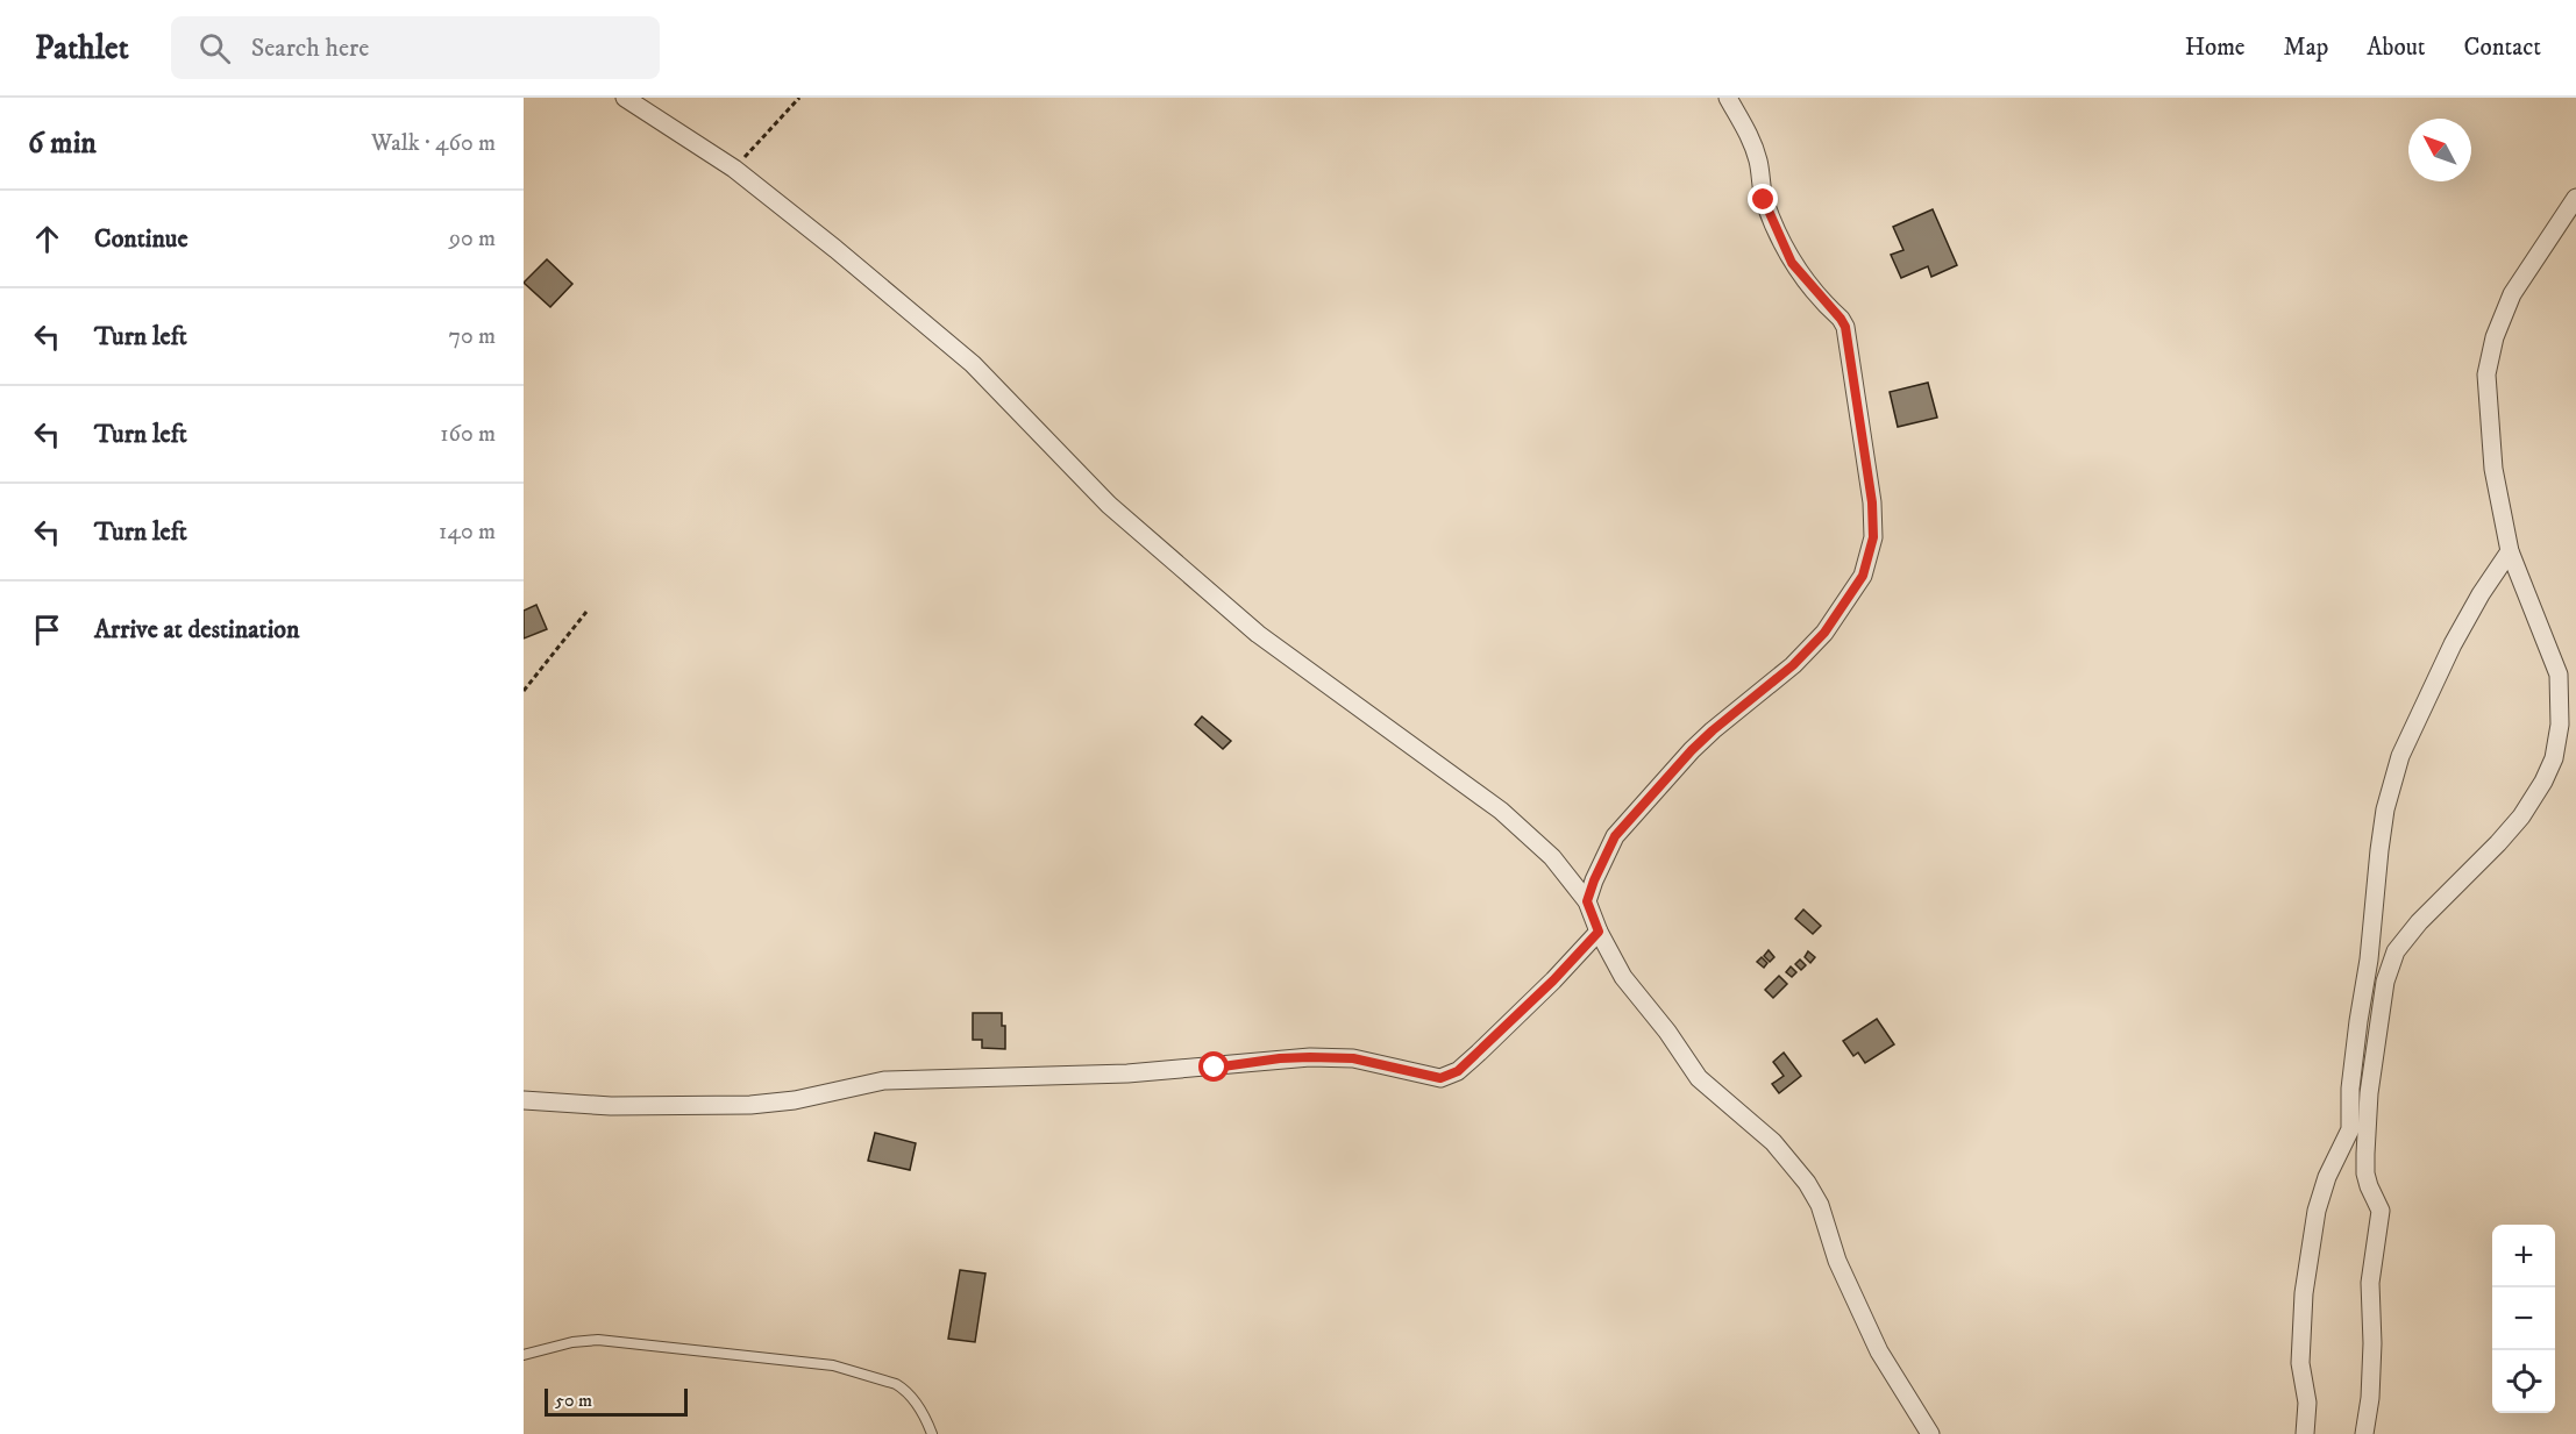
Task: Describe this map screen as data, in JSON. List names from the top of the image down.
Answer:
{
  "scale_bar": "50 m",
  "north": "top left",
  "page": {
    "header": "Pathlet",
    "search": "Search here",
    "nav": [
      "Home",
      "Map",
      "About",
      "Contact"
    ],
    "heading": ["6 min", "Walk · 460 m"],
    "list": [
      ["Continue", "90 m"],
      ["Turn left", "70 m"],
      ["Turn left", "160 m"],
      ["Turn left", "140 m"],
      "Arrive at destination"
    ],
    "map_buttons": ["+", "−"],
    "scale": "50 m"
  }
}
